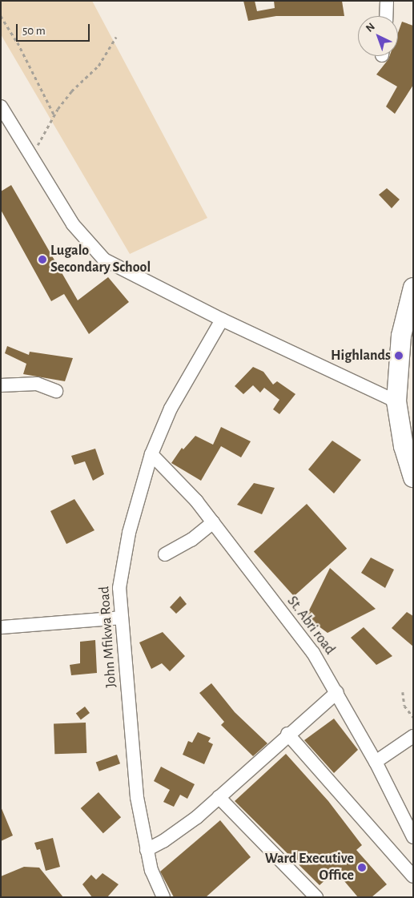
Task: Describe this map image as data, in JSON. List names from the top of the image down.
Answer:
{
  "streets": {
    "street": ["St. Abri road", "John Mfikwa Road"]
  },
  "crossings": [
    ["St. Abri road", "John Mfikwa Road"]
  ],
  "places": ["Lugalo Secondary School", "Highlands", "Ward Executive Office"],
  "scale_bar": "50 m",
  "north": "top left"
}
